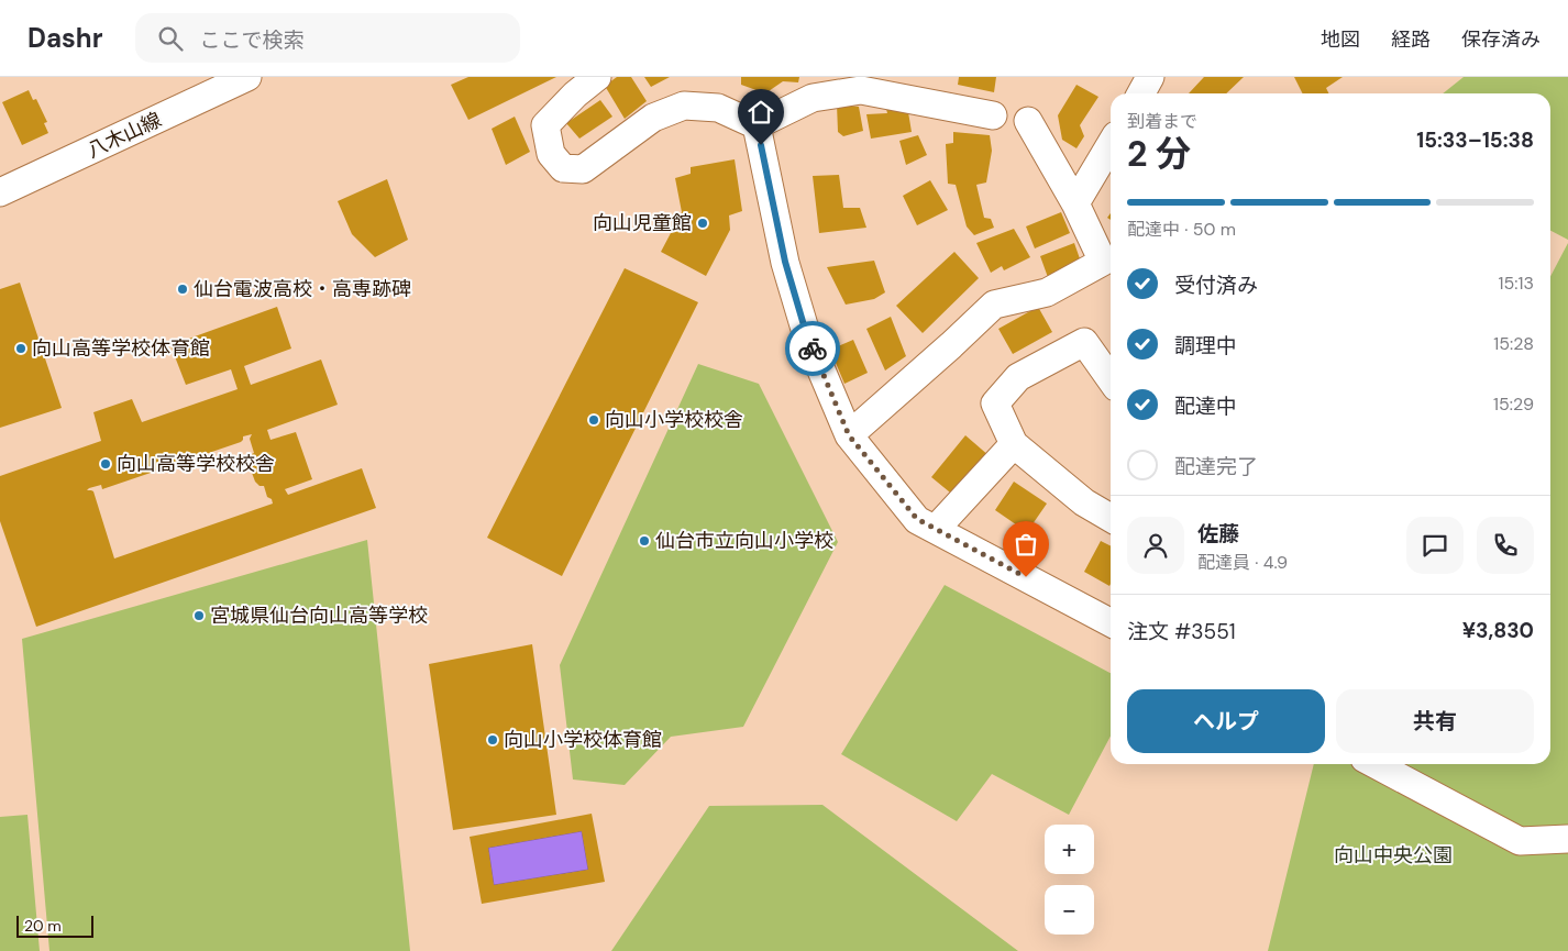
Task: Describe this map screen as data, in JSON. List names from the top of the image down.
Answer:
{
  "streets": {
    "street": ["八木山線"]
  },
  "parks": ["向山中央公園"],
  "places": [
    "向山児童館",
    "仙台電波高校・高専跡碑",
    "向山高等学校体育館",
    "向山小学校校舎",
    "向山高等学校校舎",
    "仙台市立向山小学校",
    "宮城県仙台向山高等学校",
    "向山小学校体育館"
  ],
  "scale_bar": "20 m",
  "page": {
    "header": "Dashr",
    "search": "ここで検索",
    "nav": ["地図", "経路", "保存済み"],
    "heading": ["2 分", "到着まで", "15:33–15:38"],
    "panel": [
      "佐藤",
      "配達員 · 4.9",
      "注文 #3551",
      "¥3,830"
    ],
    "bar": "配達中 · 50 m",
    "list": [
      ["受付済み", "15:13"],
      ["調理中", "15:28"],
      ["配達中", "15:29"],
      "配達完了"
    ],
    "buttons": ["ヘルプ", "共有"],
    "map_buttons": ["+", "−"],
    "scale": "20 m"
  }
}
